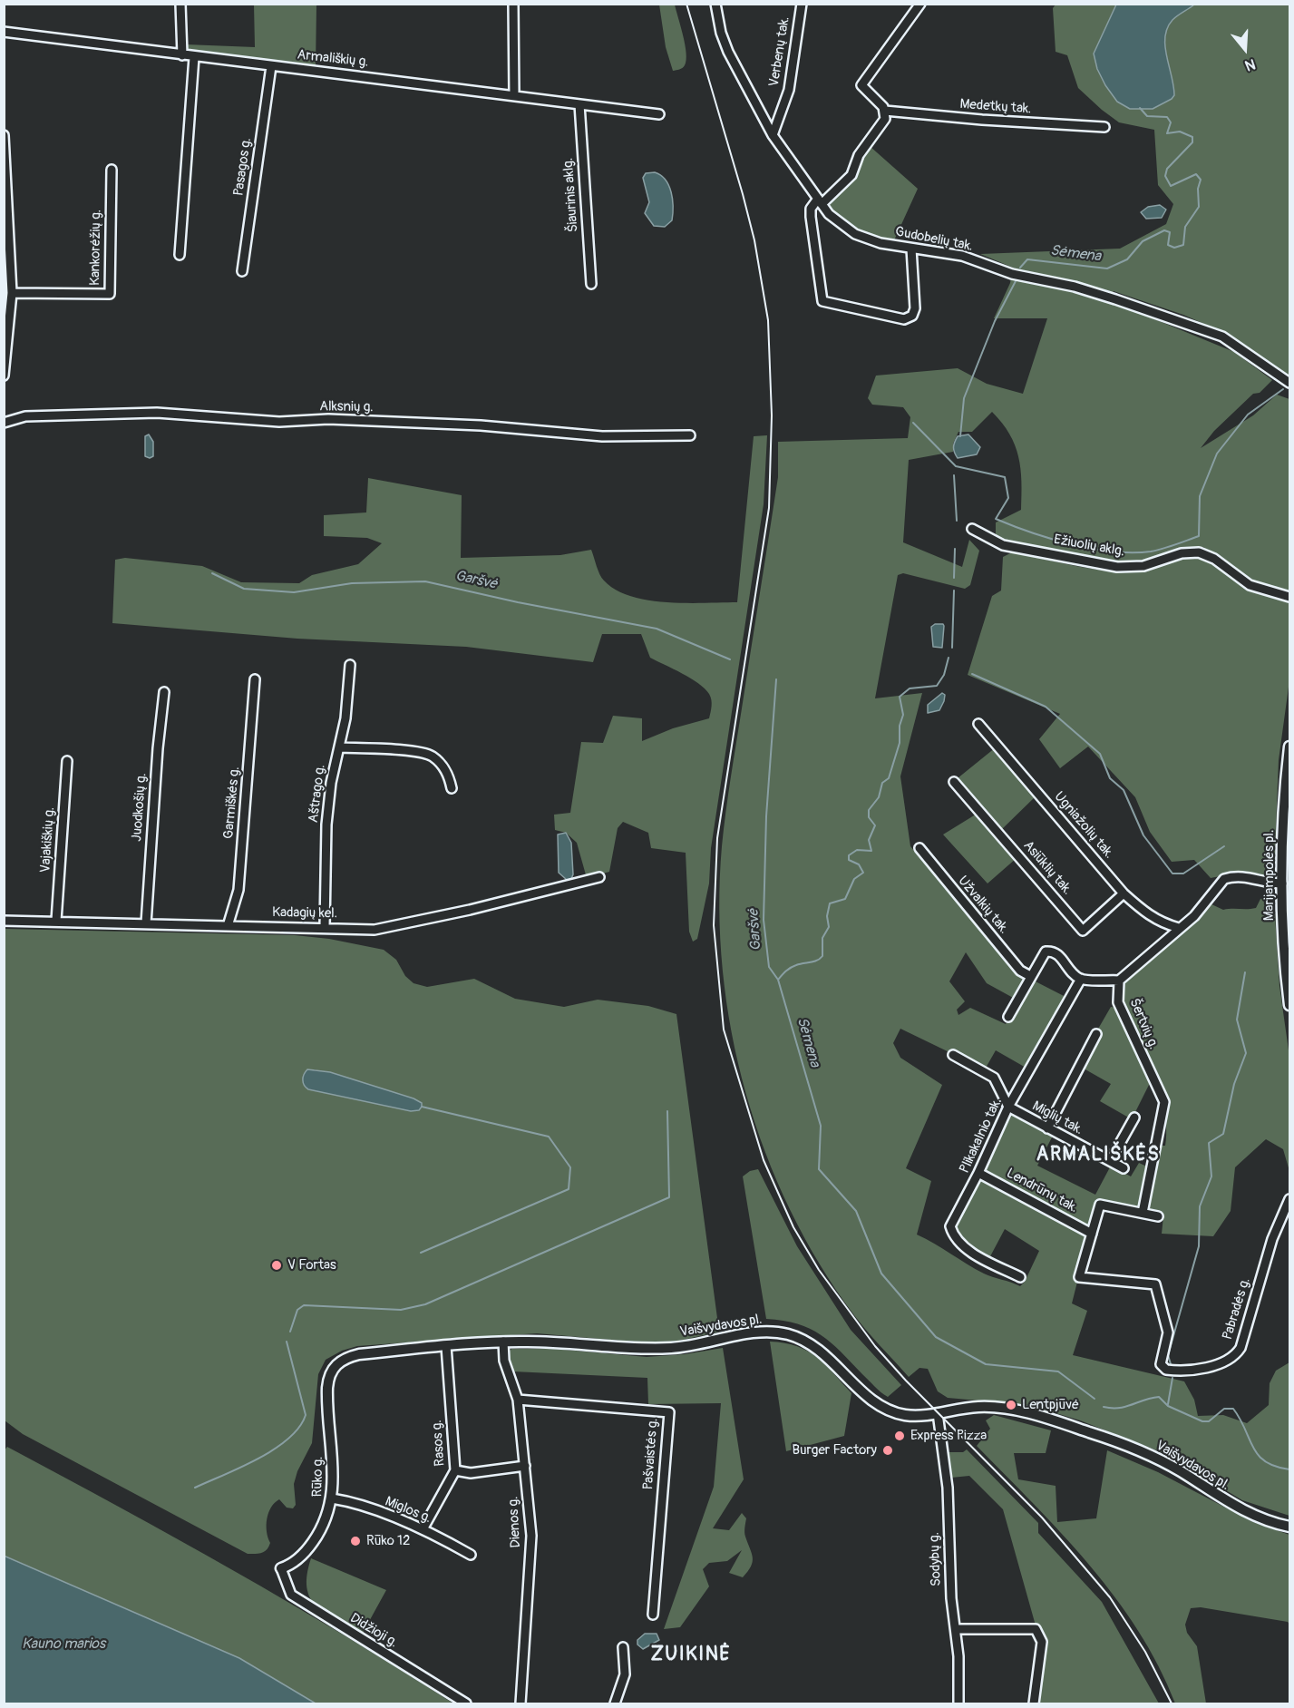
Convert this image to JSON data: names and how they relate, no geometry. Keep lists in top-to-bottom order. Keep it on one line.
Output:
{"streets":{"main road":["Marijampolės pl.","Vaišvydavos pl.","Rūko g."],"street":["Verbenų tak.","Armališkių g.","Medetkų tak.","Pasagos g.","Šiaurinis aklg.","Gudobelių tak.","Kankorėžių g.","Alksnių g.","Ežiuolių aklg.","Aštrago g.","Garmiškės g.","Juodkošių g.","Ugniažolių tak.","Vajakiškių g.","Asiūklių tak.","Užvalkių tak.","Kadagių kel.","Šertvių g.","Miglių tak.","Plikakalnio tak.","Lendrūnų tak.","Pabradės g.","Rasos g.","Pašvaistės g.","Miglos g.","Dienos g.","Sodybų g.","Didžioji g."]},"crossings":[["Verbenų tak.","Gudobelių tak."],["Armališkių g.","Pasagos g."],["Armališkių g.","Šiaurinis aklg."],["Aštrago g.","Kadagių kel."],["Garmiškės g.","Kadagių kel."],["Juodkošių g.","Kadagių kel."],["Ugniažolių tak.","Asiūklių tak."],["Vajakiškių g.","Kadagių kel."],["Miglių tak.","Plikakalnio tak."],["Plikakalnio tak.","Lendrūnų tak."],["Lendrūnų tak.","Pabradės g."],["Vaišvydavos pl.","Rasos g."],["Vaišvydavos pl.","Rūko g."],["Vaišvydavos pl.","Dienos g."],["Vaišvydavos pl.","Sodybų g."],["Rasos g.","Miglos g."],["Pašvaistės g.","Dienos g."],["Rūko g.","Miglos g."],["Rūko g.","Didžioji g."]],"districts":["ARMALIŠKĖS","ZUIKINĖ"],"water":["Sėmena","Garšvė","Kauno marios"],"places":["V Fortas","Lentpjūvė","Express Pizza","Burger Factory","Rūko 12"],"north":"bottom"}
